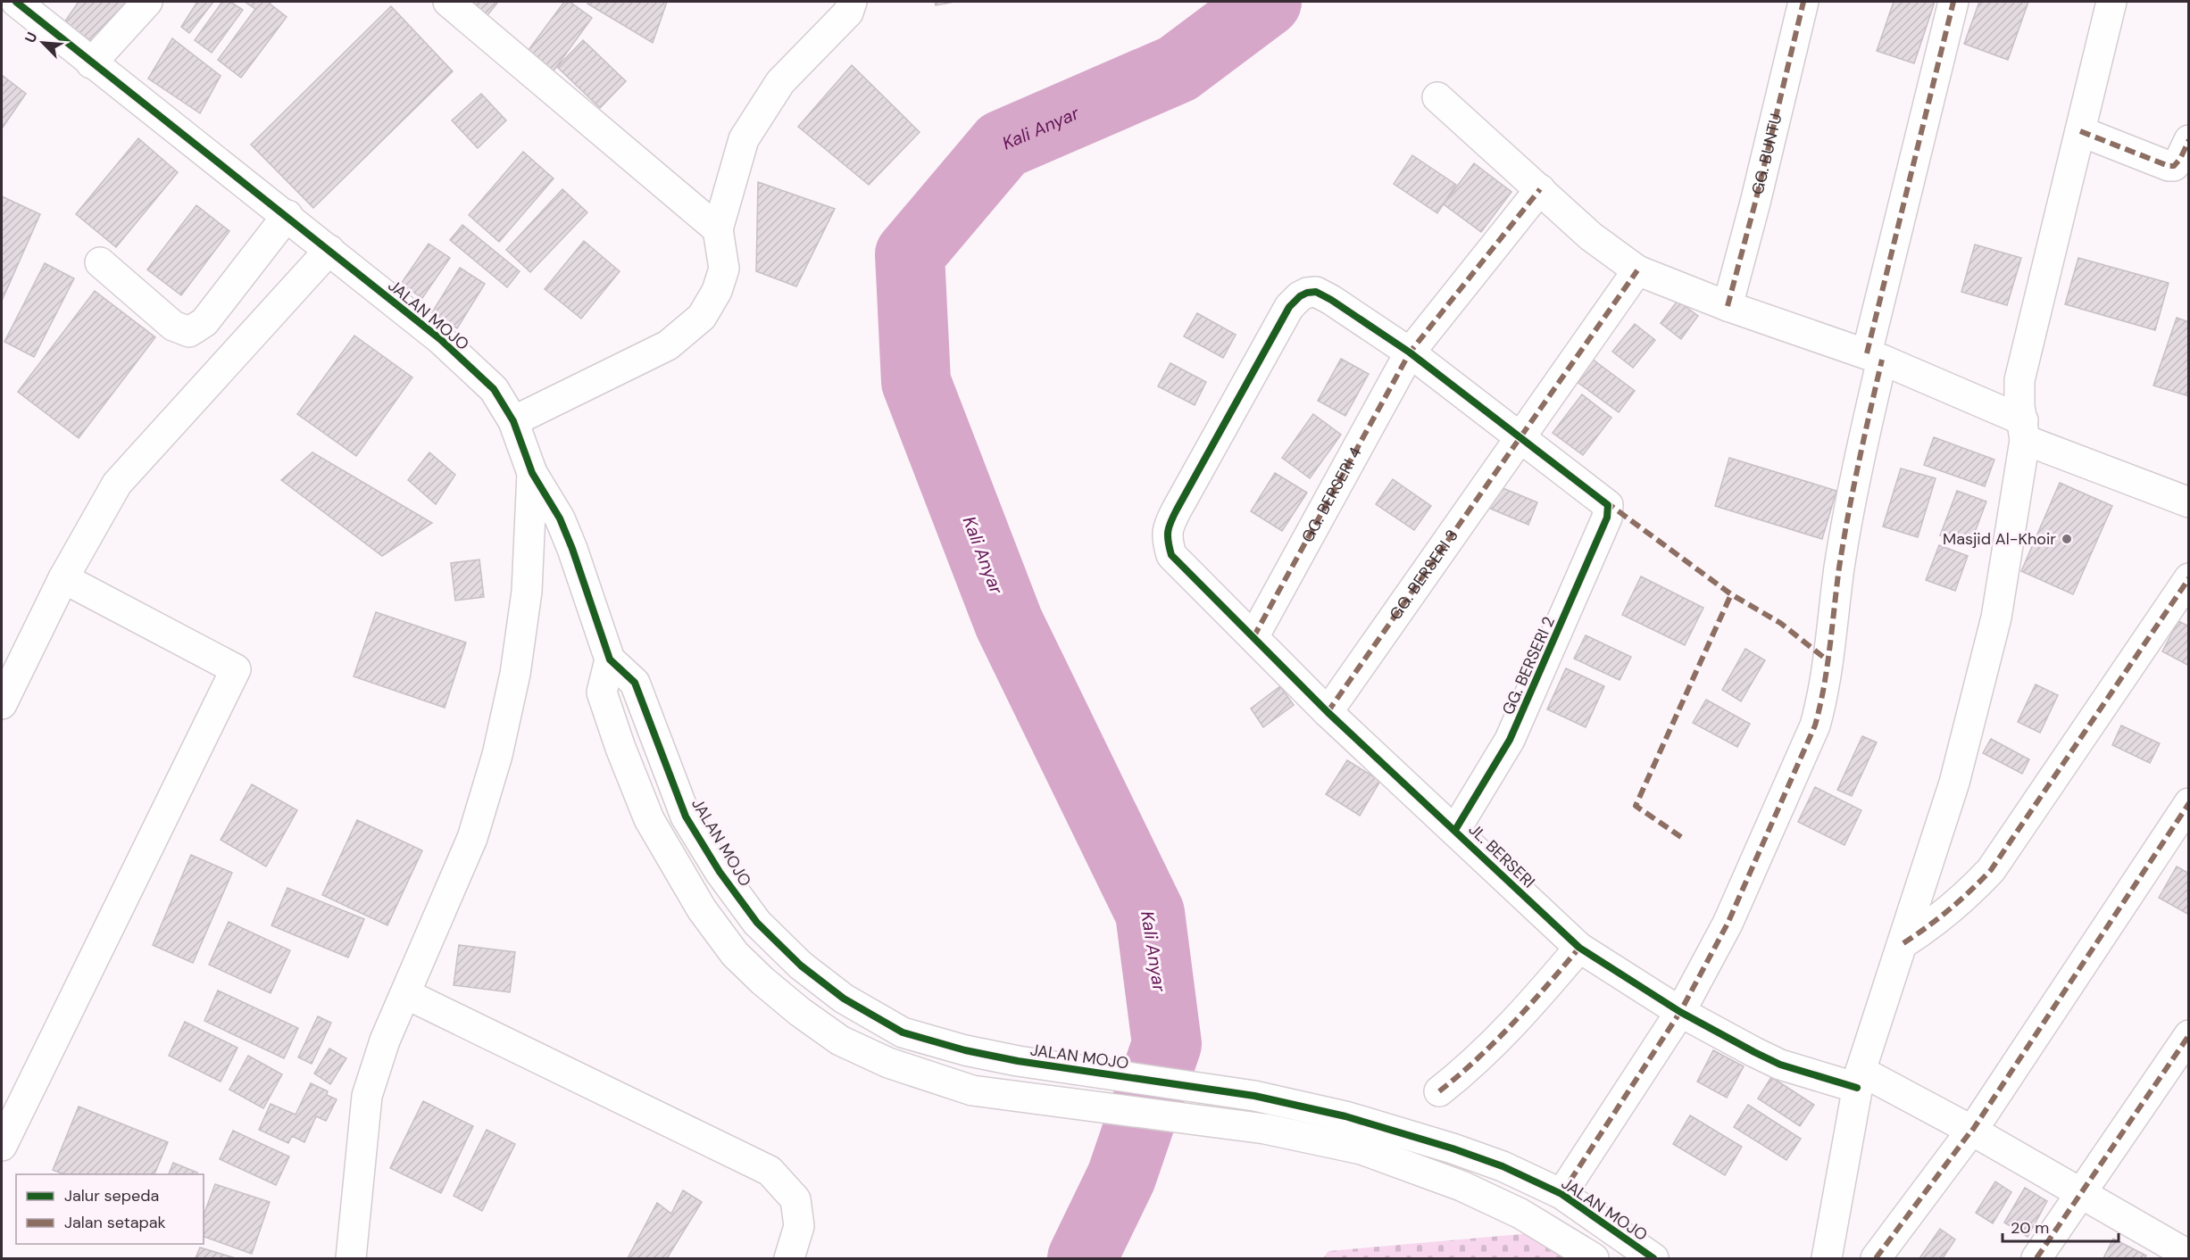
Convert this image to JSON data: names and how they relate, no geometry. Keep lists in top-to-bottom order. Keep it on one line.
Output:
{"streets":{"street":["GG. BUNTU","JALAN MOJO","GG. BERSERI 4","GG. BERSERI 3","GG. BERSERI 2","JL. BERSERI"]},"crossings":[["GG. BERSERI 4","JL. BERSERI"],["GG. BERSERI 3","GG. BERSERI 2"],["GG. BERSERI 3","JL. BERSERI"],["GG. BERSERI 2","JL. BERSERI"]],"water":["Kali Anyar"],"places":["Masjid Al-Khoir"],"legend":["Jalur sepeda","Jalan setapak"],"scale_bar":"20 m","north":"top left"}
